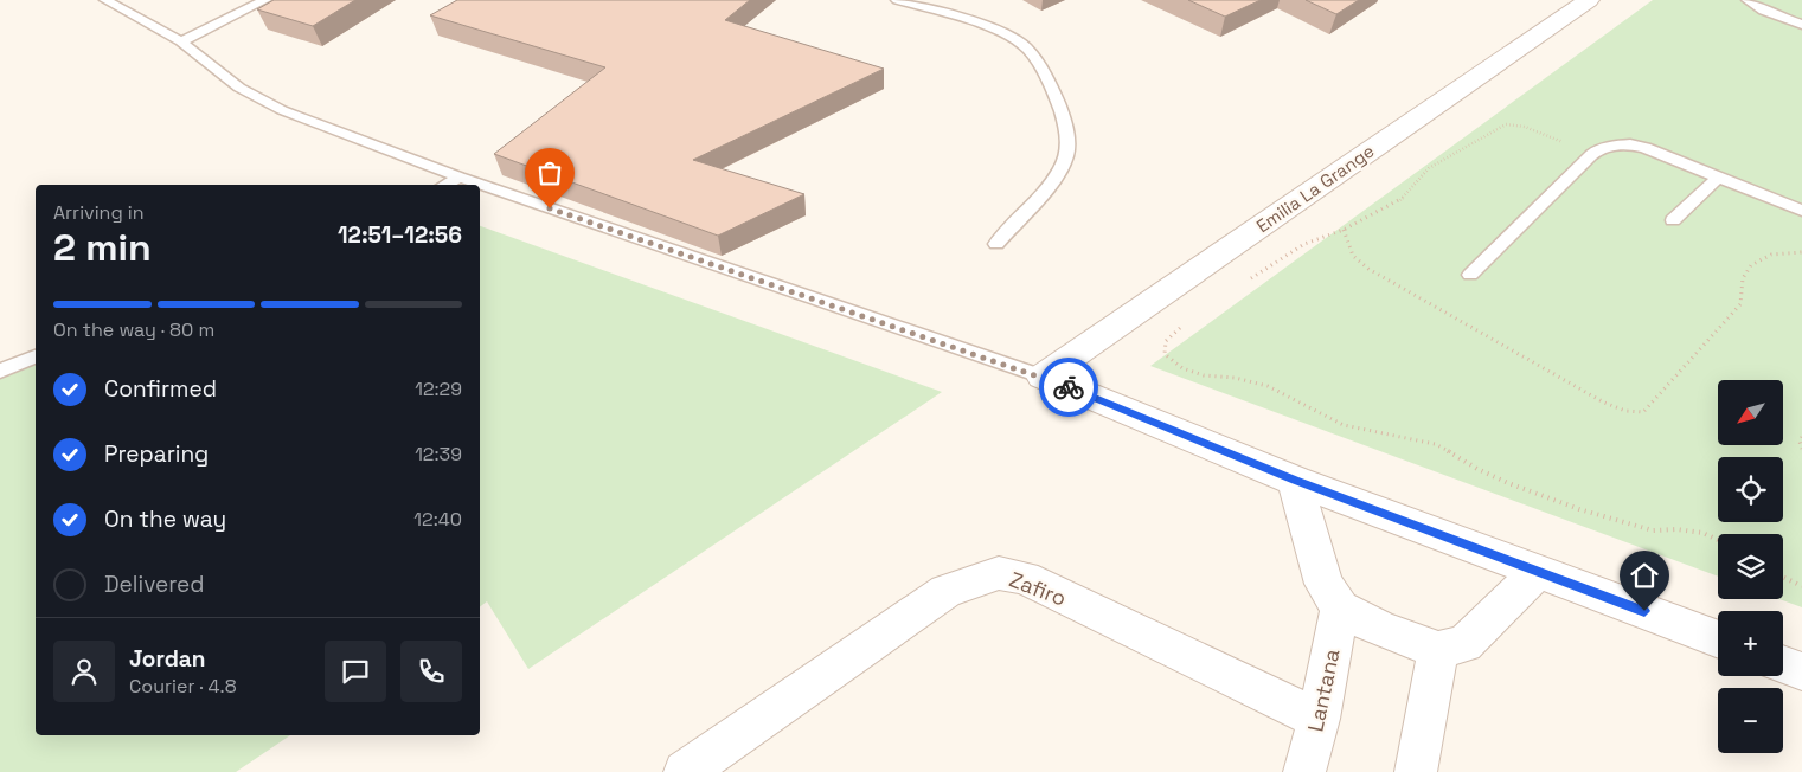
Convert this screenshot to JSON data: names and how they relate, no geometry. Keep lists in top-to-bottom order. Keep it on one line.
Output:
{"streets":{"street":["Emilia La Grange","Zafiro","Lantana"]},"crossings":[["Zafiro","Lantana"]],"north":"bottom left","page":{"heading":["2 min","Arriving in","12:51–12:56"],"panel":["Jordan","Courier · 4.8"],"bar":"On the way · 80 m","list":[["Confirmed","12:29"],["Preparing","12:39"],["On the way","12:40"],"Delivered"],"map_buttons":["+","−"]}}
